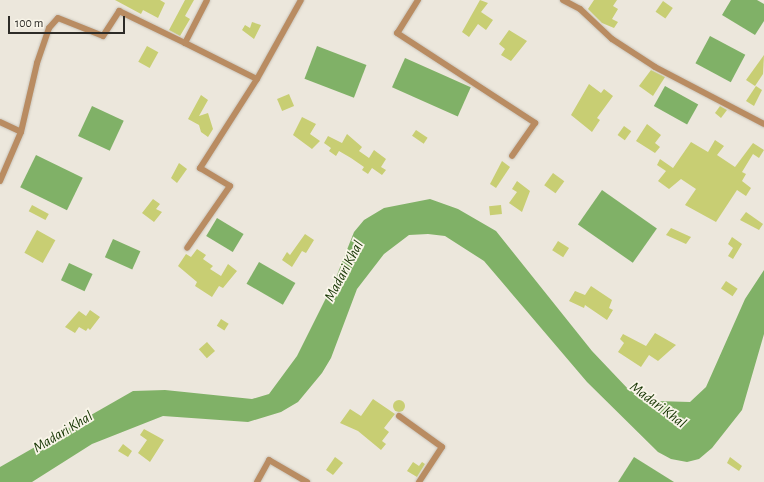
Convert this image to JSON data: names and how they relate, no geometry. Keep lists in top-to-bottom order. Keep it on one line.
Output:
{"water":["Madari Khal"],"scale_bar":"100 m"}
